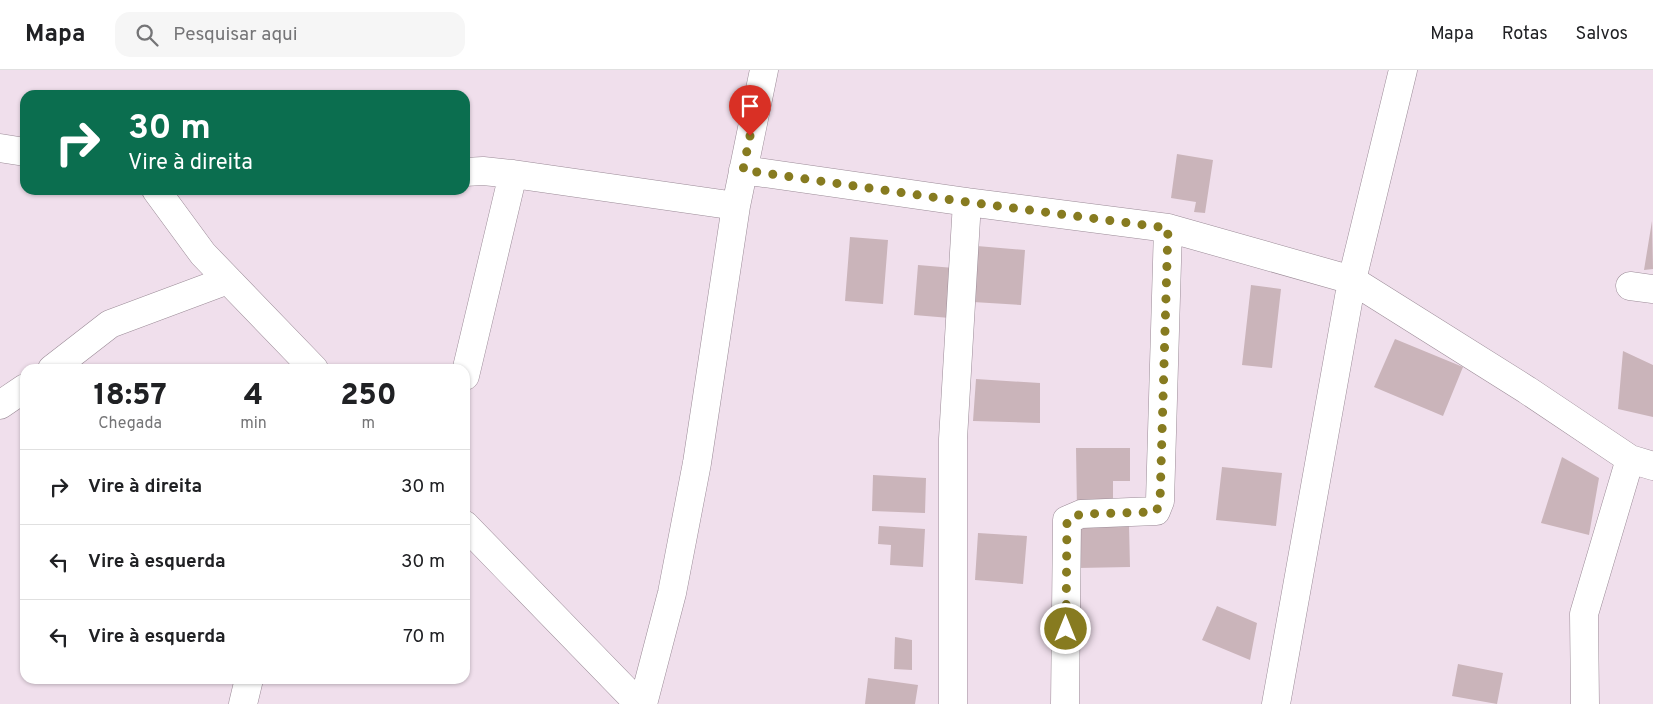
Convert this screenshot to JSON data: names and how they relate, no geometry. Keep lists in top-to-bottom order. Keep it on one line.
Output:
{"page":{"header":"Mapa","search":"Pesquisar aqui","nav":["Mapa","Rotas","Salvos"],"turn":["30 m","Vire à direita"],"eta":["18:57","Chegada","4","min","250","m"],"list":[{"name":"Vire à direita","value":"30 m"},{"name":"Vire à esquerda","value":"30 m"},{"name":"Vire à esquerda","value":"70 m"}]}}
